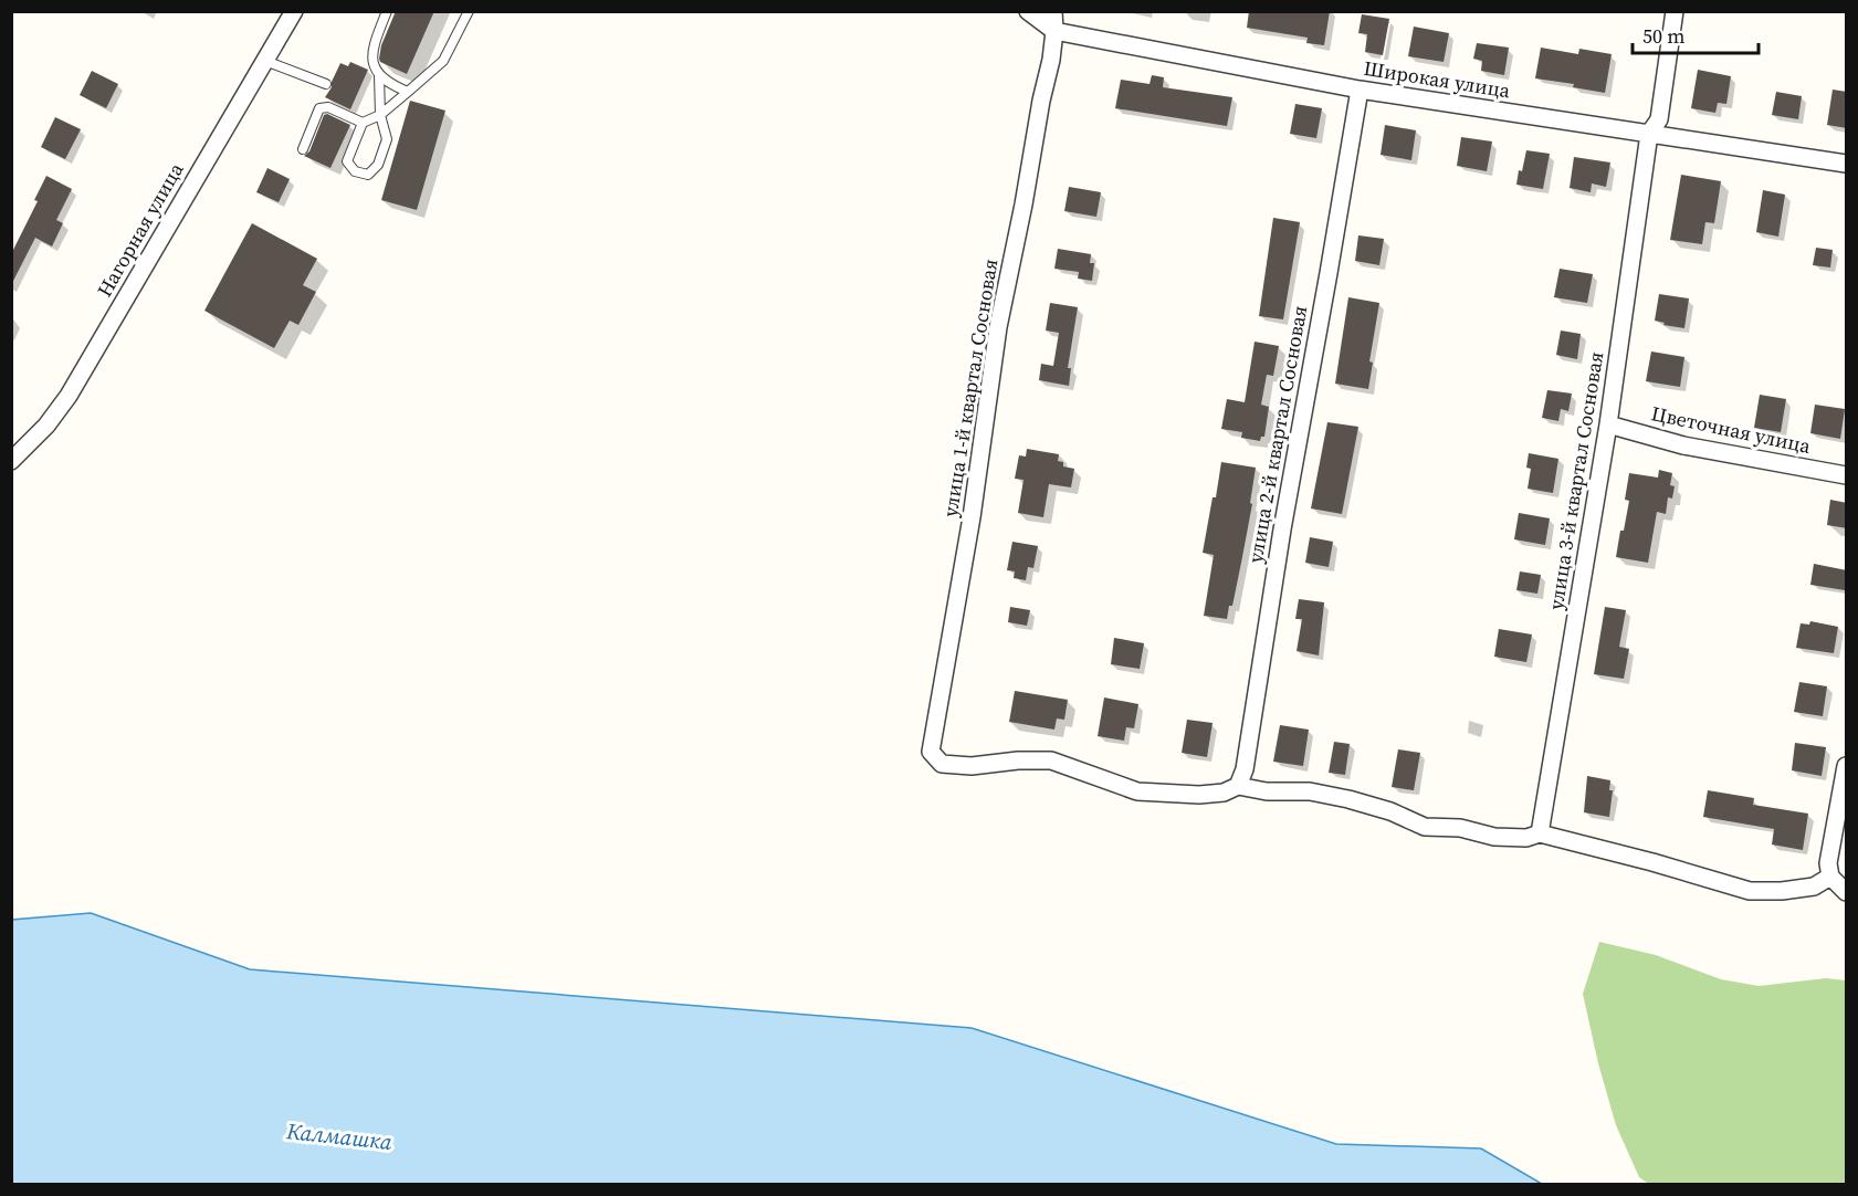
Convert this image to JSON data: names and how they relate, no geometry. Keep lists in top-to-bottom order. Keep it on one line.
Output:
{"streets":{"street":["Широкая улица","Нагорная улица","улица 1-й квартал Сосновая","Цветочная улица","улица 2-й квартал Сосновая","улица 3-й квартал Сосновая"]},"crossings":[["Широкая улица","улица 1-й квартал Сосновая"],["Широкая улица","улица 2-й квартал Сосновая"],["Широкая улица","улица 3-й квартал Сосновая"],["улица 1-й квартал Сосновая","улица 2-й квартал Сосновая"],["Цветочная улица","улица 3-й квартал Сосновая"]],"water":["Калмашка"],"scale_bar":"50 m"}
